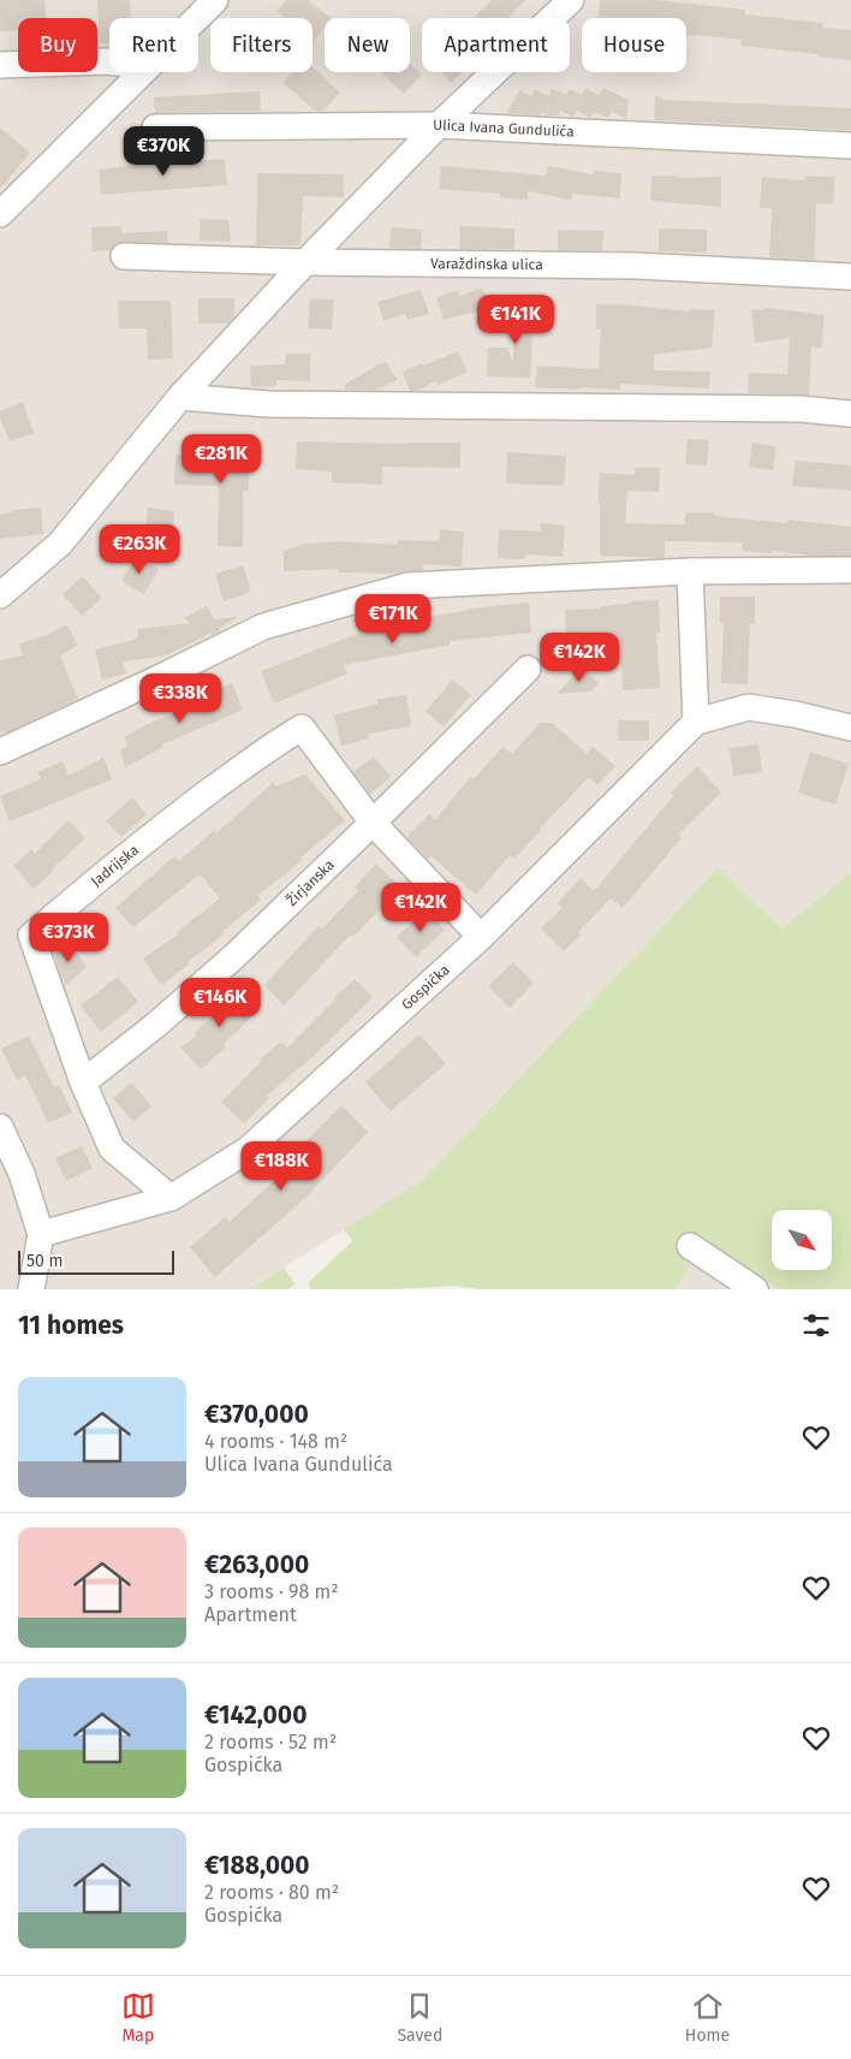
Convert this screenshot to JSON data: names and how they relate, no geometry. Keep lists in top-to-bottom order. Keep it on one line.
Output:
{"streets":{"street":["Ulica Ivana Gundulića","Varaždinska ulica","Jadrijska","Žirjanska","Gospićka"]},"crossings":[["Jadrijska","Žirjanska"],["Jadrijska","Gospićka"]],"scale_bar":"50 m","north":"bottom right","page":{"chip":["Buy","Rent","Filters","New","Apartment","House"],"price":["€370K","€141K","€281K","€263K","€171K","€142K","€338K","€142K","€373K","€146K","€188K"],"scale":"50 m","heading":"11 homes","list":[{"name":"€370,000","note":"4 rooms · 148 m² · Ulica Ivana Gundulića"},{"name":"€263,000","note":"3 rooms · 98 m² · Apartment"},{"name":"€142,000","note":"2 rooms · 52 m² · Gospićka"},{"name":"€188,000","note":"2 rooms · 80 m² · Gospićka"}],"tabs":["Map","Saved","Home"]}}
